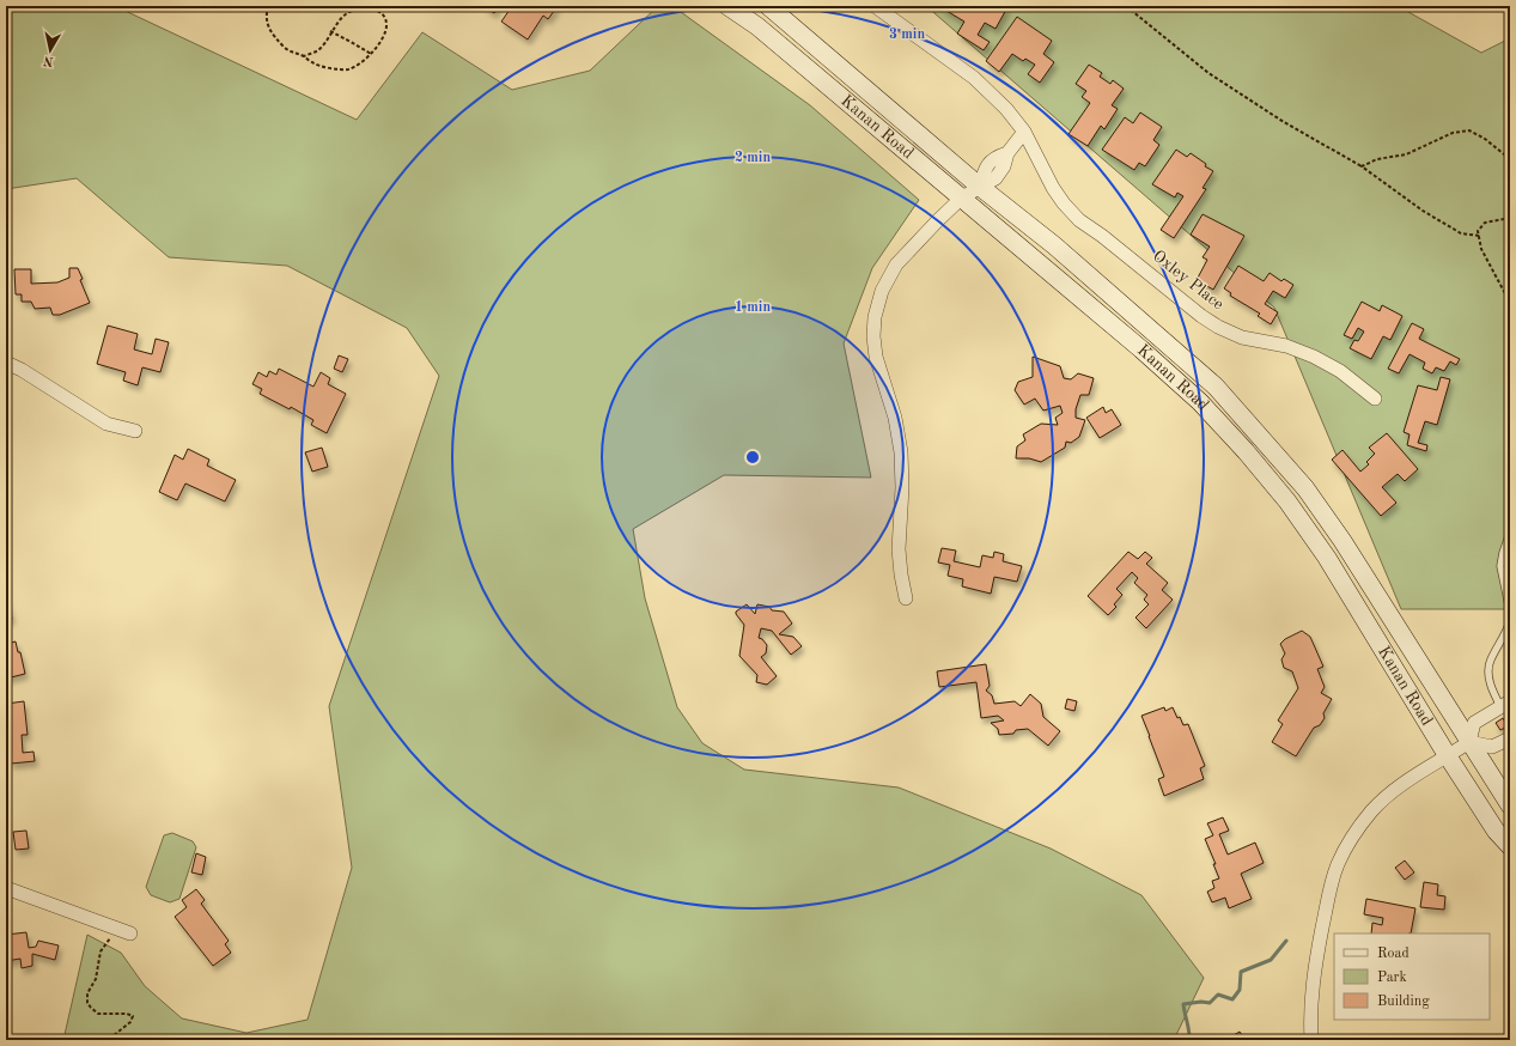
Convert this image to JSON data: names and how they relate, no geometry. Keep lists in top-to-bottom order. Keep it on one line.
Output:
{"streets":{"main road":["Kanan Road"],"street":["Oxley Place"]},"legend":["Road","Park","Building"],"north":"bottom","rings":["3 min","2 min","1 min"]}
